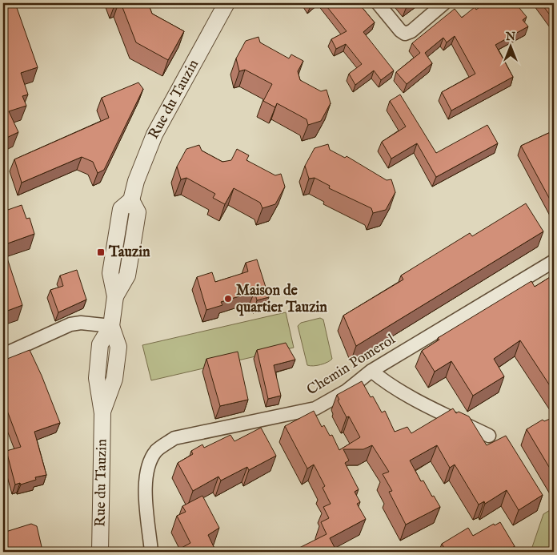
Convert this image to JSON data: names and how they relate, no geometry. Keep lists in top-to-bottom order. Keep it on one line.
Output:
{"streets":{"street":["Rue du Tauzin","Chemin Pomerol"]},"places":{"transit":["Tauzin"],"other":["Maison de quartier Tauzin"]},"north":"top"}
